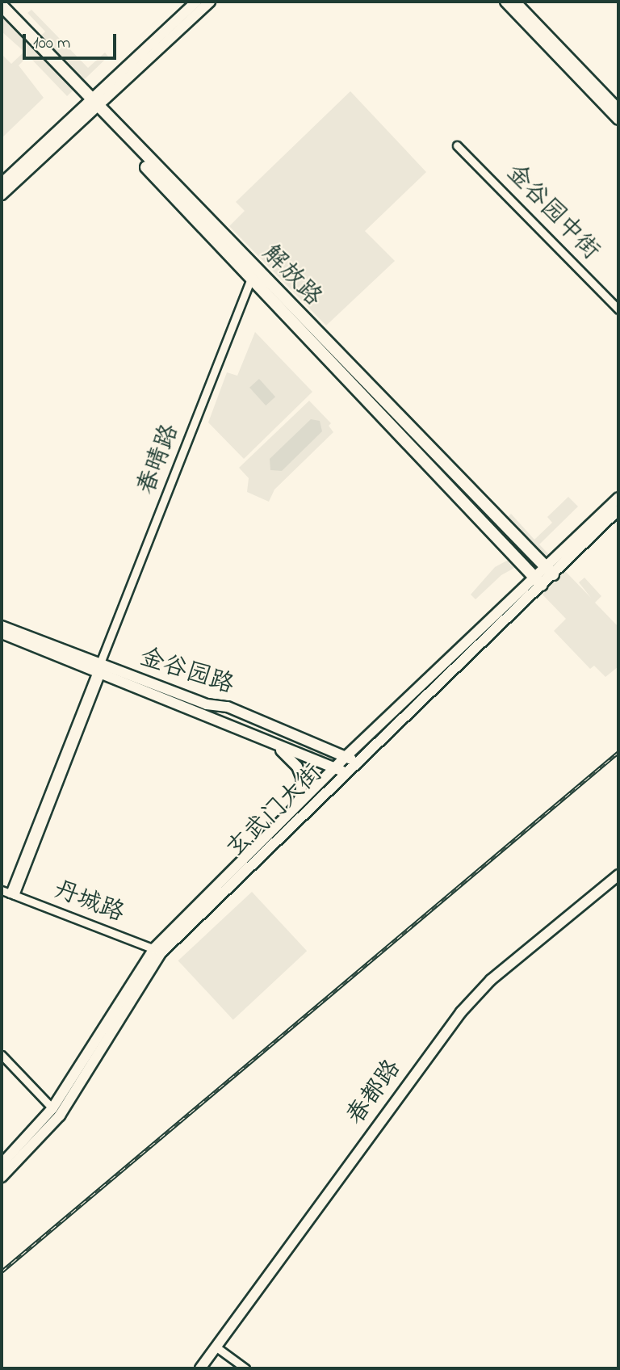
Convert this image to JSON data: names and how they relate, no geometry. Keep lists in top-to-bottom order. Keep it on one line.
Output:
{"streets":{"main road":["解放路","金谷园路","玄武门大街","春都路"],"street":["金谷园中街","春晴路","丹城路"]},"crossings":[["解放路","春晴路"],["解放路","玄武门大街"],["春晴路","金谷园路"],["春晴路","丹城路"],["金谷园路","玄武门大街"],["玄武门大街","丹城路"]],"scale_bar":"100 m"}
